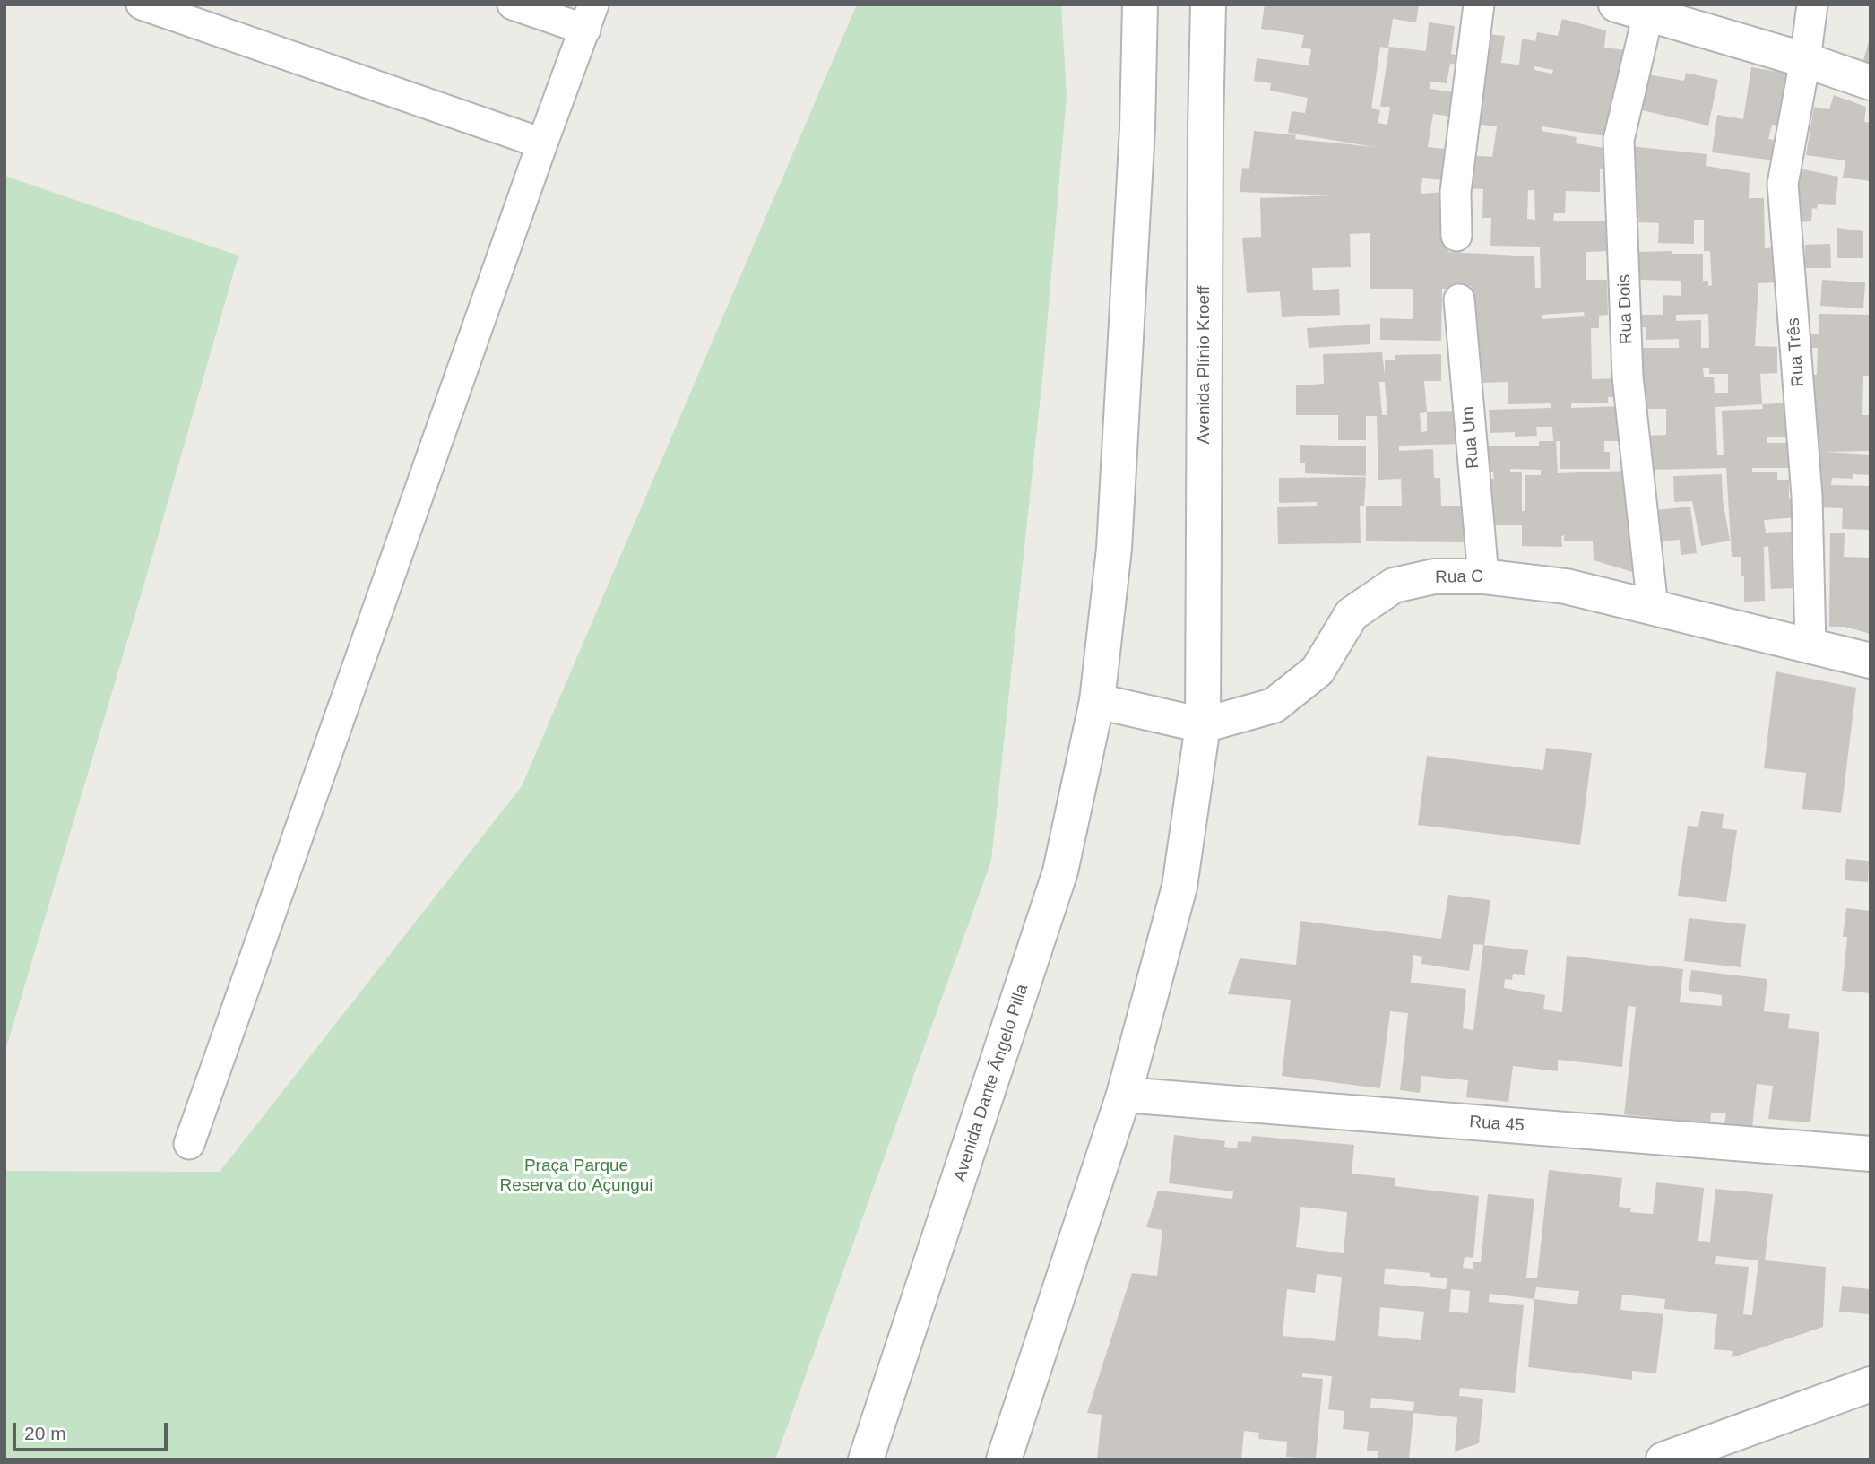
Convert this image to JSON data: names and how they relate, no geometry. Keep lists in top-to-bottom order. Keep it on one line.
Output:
{"streets":{"main road":["Avenida Plínio Kroeff","Rua C","Avenida Dante Ângelo Pilla","Rua 45"],"lane":["Rua Dois","Rua Três","Rua Um"]},"crossings":[["Rua Dois","Rua C"],["Rua Três","Rua C"],["Avenida Plínio Kroeff","Rua C"],["Rua Um","Rua C"],["Rua C","Avenida Dante Ângelo Pilla"]],"parks":["Praça Parque Reserva do Açungui"],"scale_bar":"20 m"}
